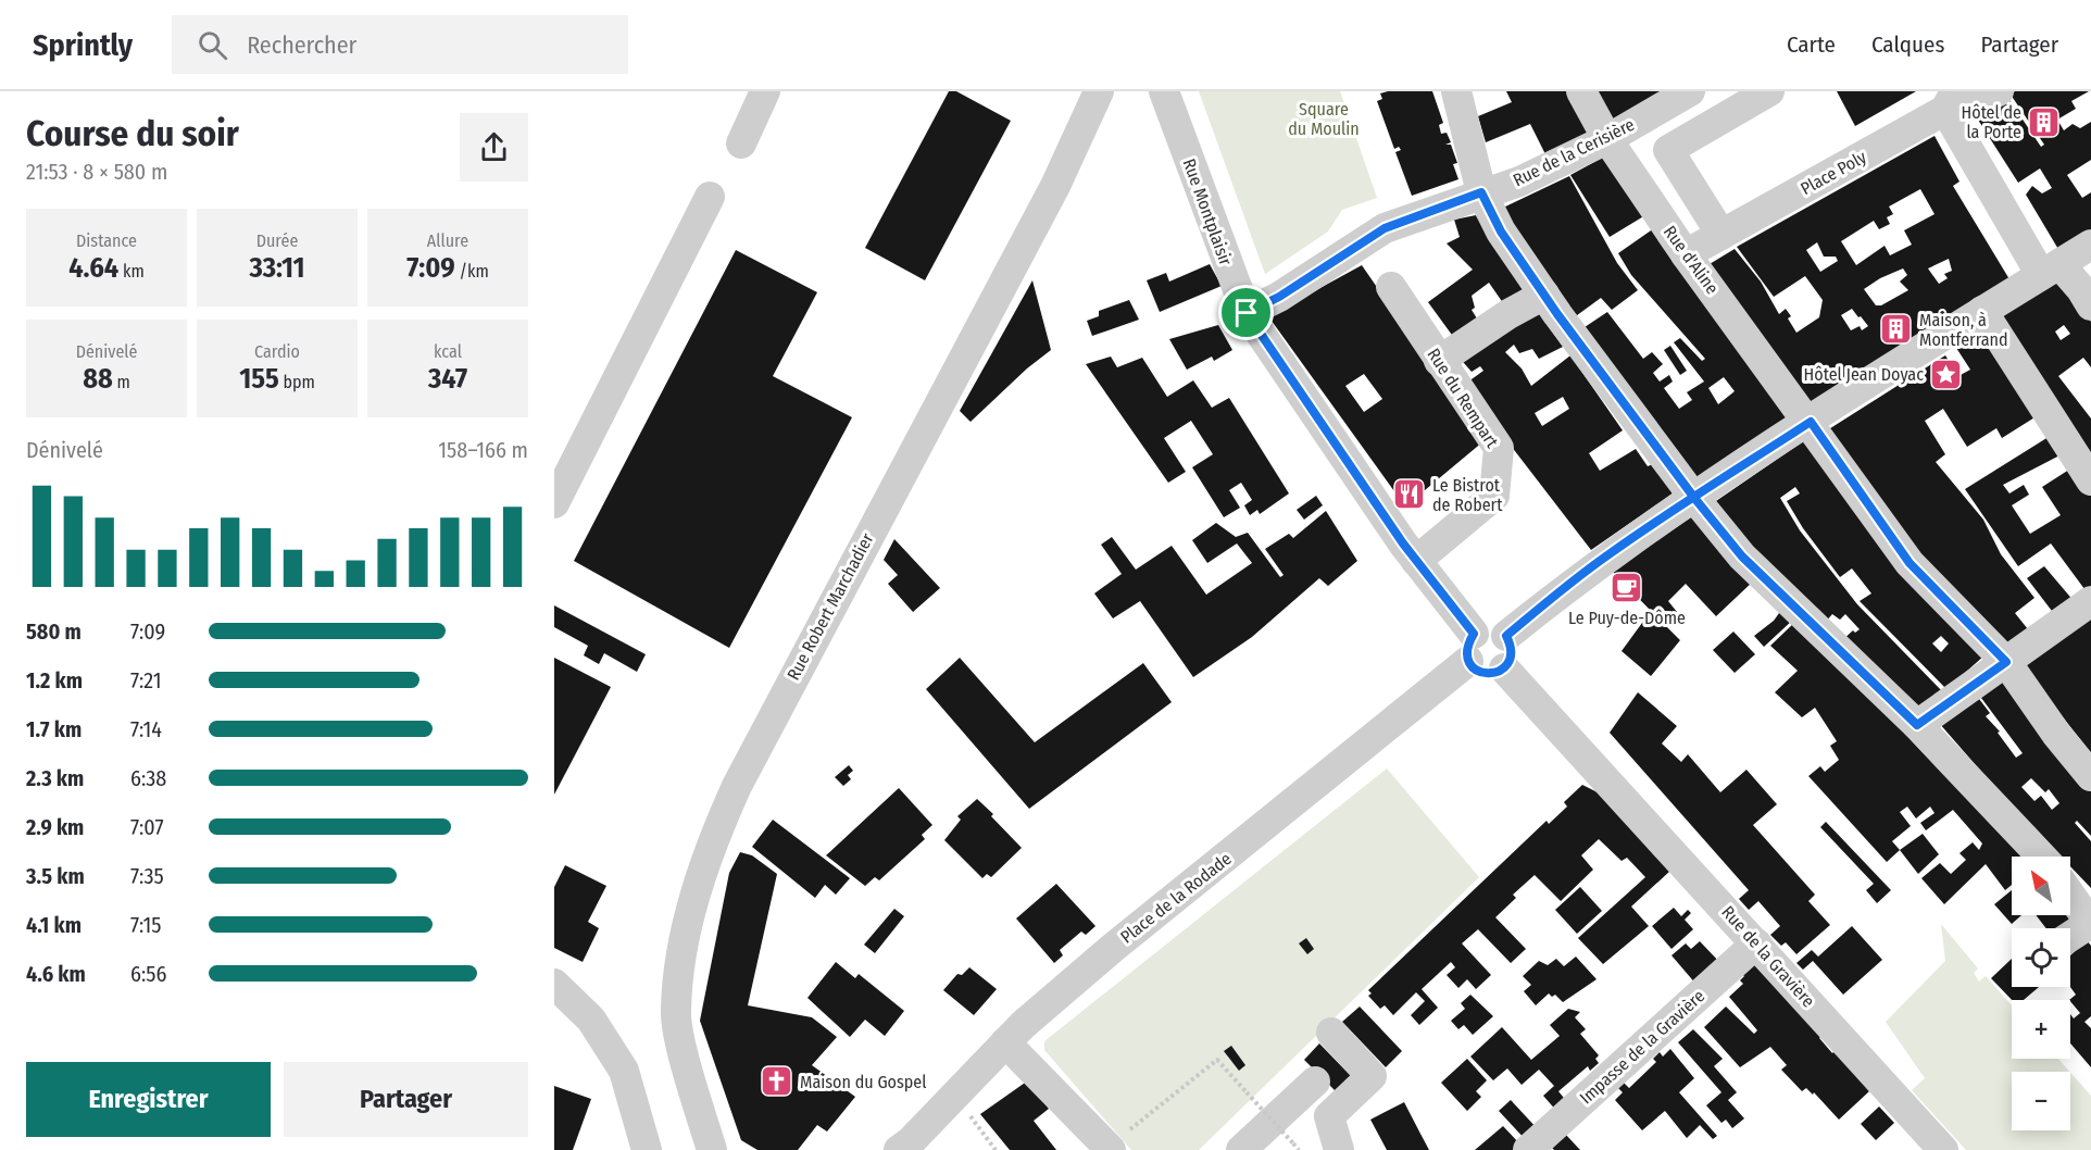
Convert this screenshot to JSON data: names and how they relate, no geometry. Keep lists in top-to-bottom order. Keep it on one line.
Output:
{"streets":{"street":["Rue de la Cerisière","Place Poly","Rue Montplaisir","Rue d'Aline","Rue du Rempart","Rue Robert Marchadier","Place de la Rodade","Rue de la Gravière","Impasse de la Gravière"]},"crossings":[["Rue de la Cerisière","Rue Montplaisir"],["Rue de la Cerisière","Rue d'Aline"],["Place Poly","Rue d'Aline"],["Rue Montplaisir","Rue du Rempart"],["Place de la Rodade","Rue de la Gravière"],["Rue de la Gravière","Impasse de la Gravière"]],"parks":["Square du Moulin"],"places":{"building":["Hôtel de la Porte","Maison, à Montferrand"],"place":["Hôtel Jean Doyac"],"restaurant":["Le Bistrot de Robert"],"cafe":["Le Puy-de-Dôme"],"church":["Maison du Gospel"]},"north":"top left","page":{"header":"Sprintly","search":"Rechercher","nav":["Carte","Calques","Partager"],"heading":["Course du soir","21:53 · 8 × 580 m"],"stats":[["Distance","4.64 km"],["Durée","33:11"],["Allure","7:09 /km"],["Dénivelé","88 m"],["Cardio","155 bpm"],["kcal","347"]],"chart":["Dénivelé","158–166 m"],"list":[{"name":"580 m","note":"7:09"},{"name":"1.2 km","note":"7:21"},{"name":"1.7 km","note":"7:14"},{"name":"2.3 km","note":"6:38"},{"name":"2.9 km","note":"7:07"},{"name":"3.5 km","note":"7:35"},{"name":"4.1 km","note":"7:15"},{"name":"4.6 km","note":"6:56"}],"map_buttons":["+","−"],"buttons":["Enregistrer","Partager"]}}
